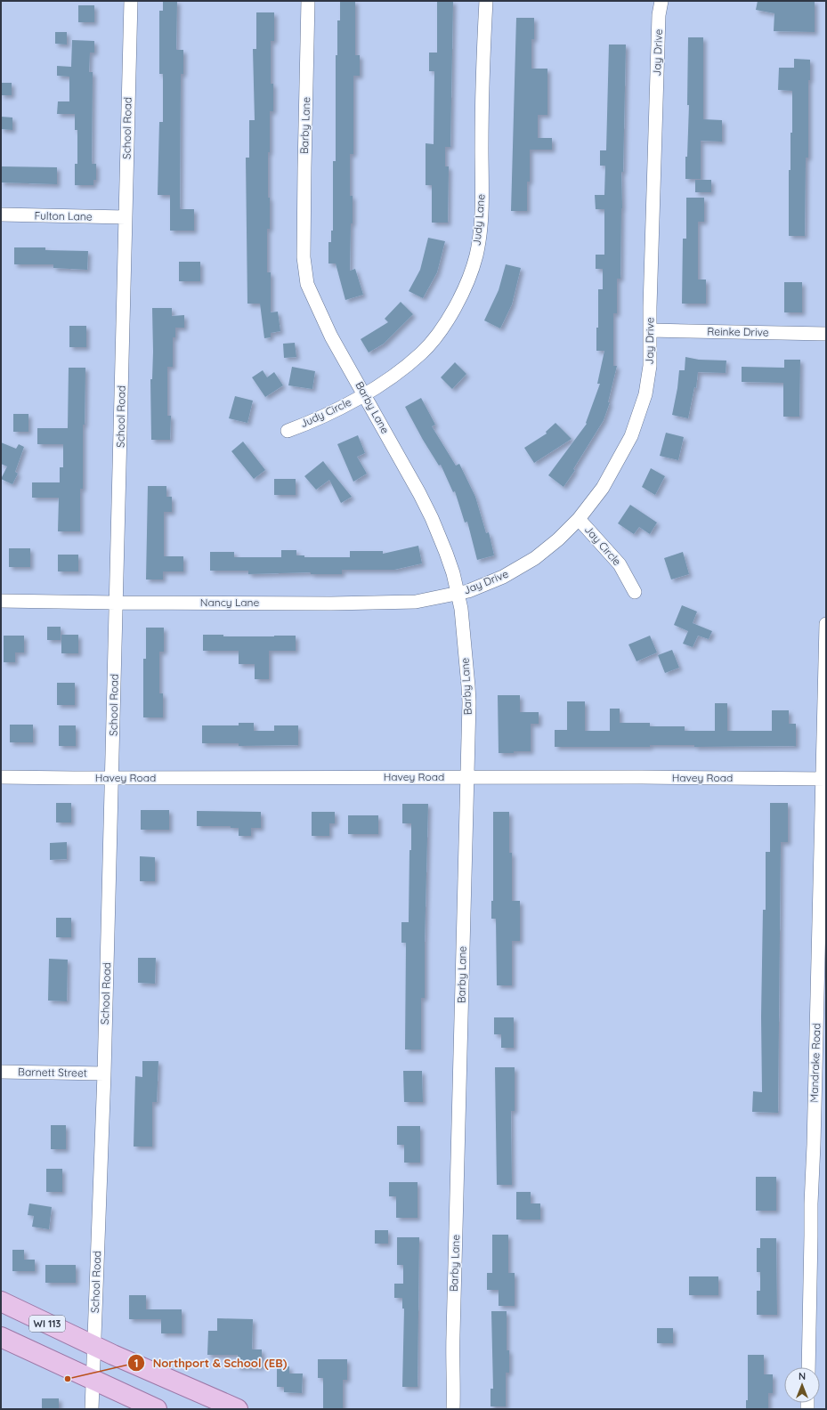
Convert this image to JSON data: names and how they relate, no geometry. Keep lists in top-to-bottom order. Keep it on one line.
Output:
{"streets":{"main road":["WI 113"],"street":["Jay Drive","Barby Lane","School Road","Fulton Lane","Judy Lane","Reinke Drive","Judy Circle","Jay Circle","Nancy Lane","Havey Road","Mandrake Road","Barnett Street"]},"crossings":[["Jay Drive","Barby Lane"],["Jay Drive","Reinke Drive"],["Jay Drive","Jay Circle"],["Jay Drive","Nancy Lane"],["Barby Lane","Judy Lane"],["Barby Lane","Judy Circle"],["Barby Lane","Nancy Lane"],["Barby Lane","Havey Road"],["School Road","Fulton Lane"],["School Road","Nancy Lane"],["School Road","Havey Road"],["School Road","Barnett Street"],["School Road","WI 113"],["Judy Lane","Judy Circle"],["Havey Road","Mandrake Road"]],"places":["Northport & School (EB)"],"north":"top"}
